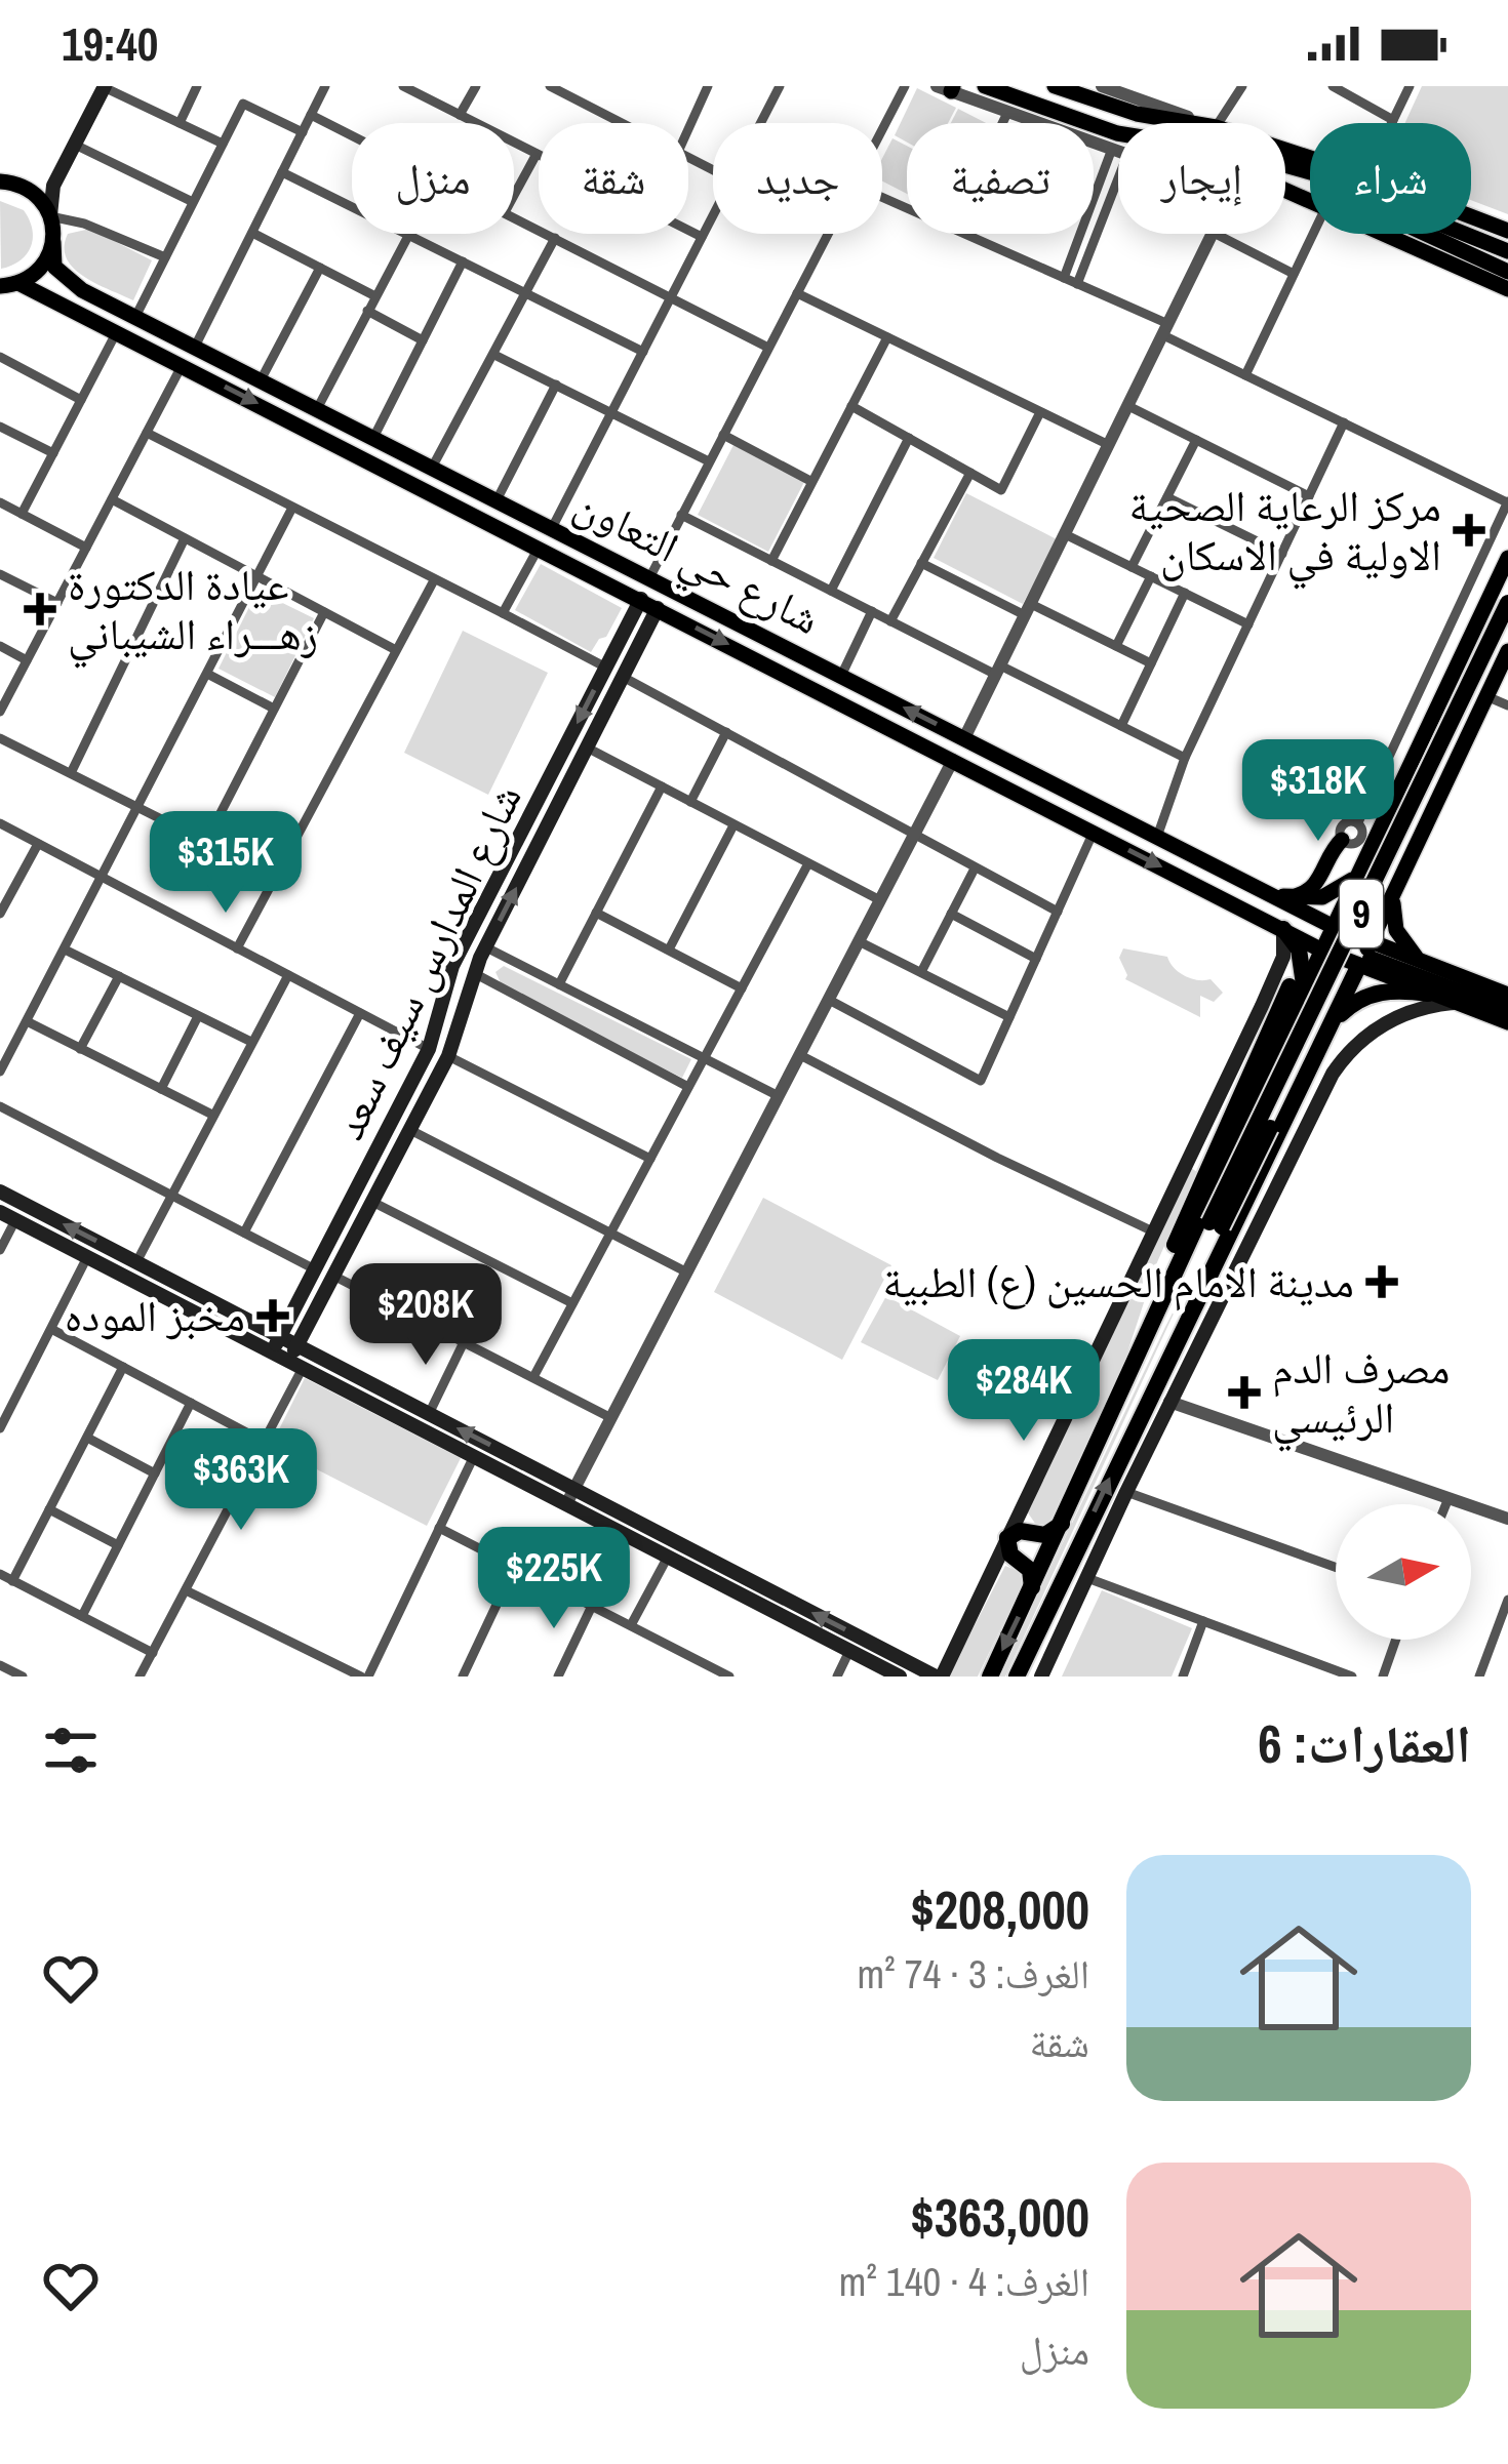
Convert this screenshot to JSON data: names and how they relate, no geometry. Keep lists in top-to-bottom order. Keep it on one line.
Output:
{"streets":{"highway":["9"],"main road":["شارع حي التعاون","شارع المدارس سيف سعد"]},"crossings":[["شارع حي التعاون","شارع المدارس سيف سعد"]],"places":{"health":["مركز الرعاية الصحية الاولية في الاسكان","عيادة الدكتورة زهـــراء الشيباني","مدينة الامام الحسين (ع) الطبية","مخبز الموده","مصرف الدم الرئيسي"]},"north":"right","page":{"status":"19:40","chip":["شراء","إيجار","تصفية","جديد","شقة","منزل"],"price":["$318K","$315K","$208K","$284K","$363K","$225K"],"heading":"العقارات: 6","list":[{"name":"$208,000","note":"الغرف: 3 · 74 m² · شقة"},{"name":"$363,000","note":"الغرف: 4 · 140 m² · منزل"}]}}
